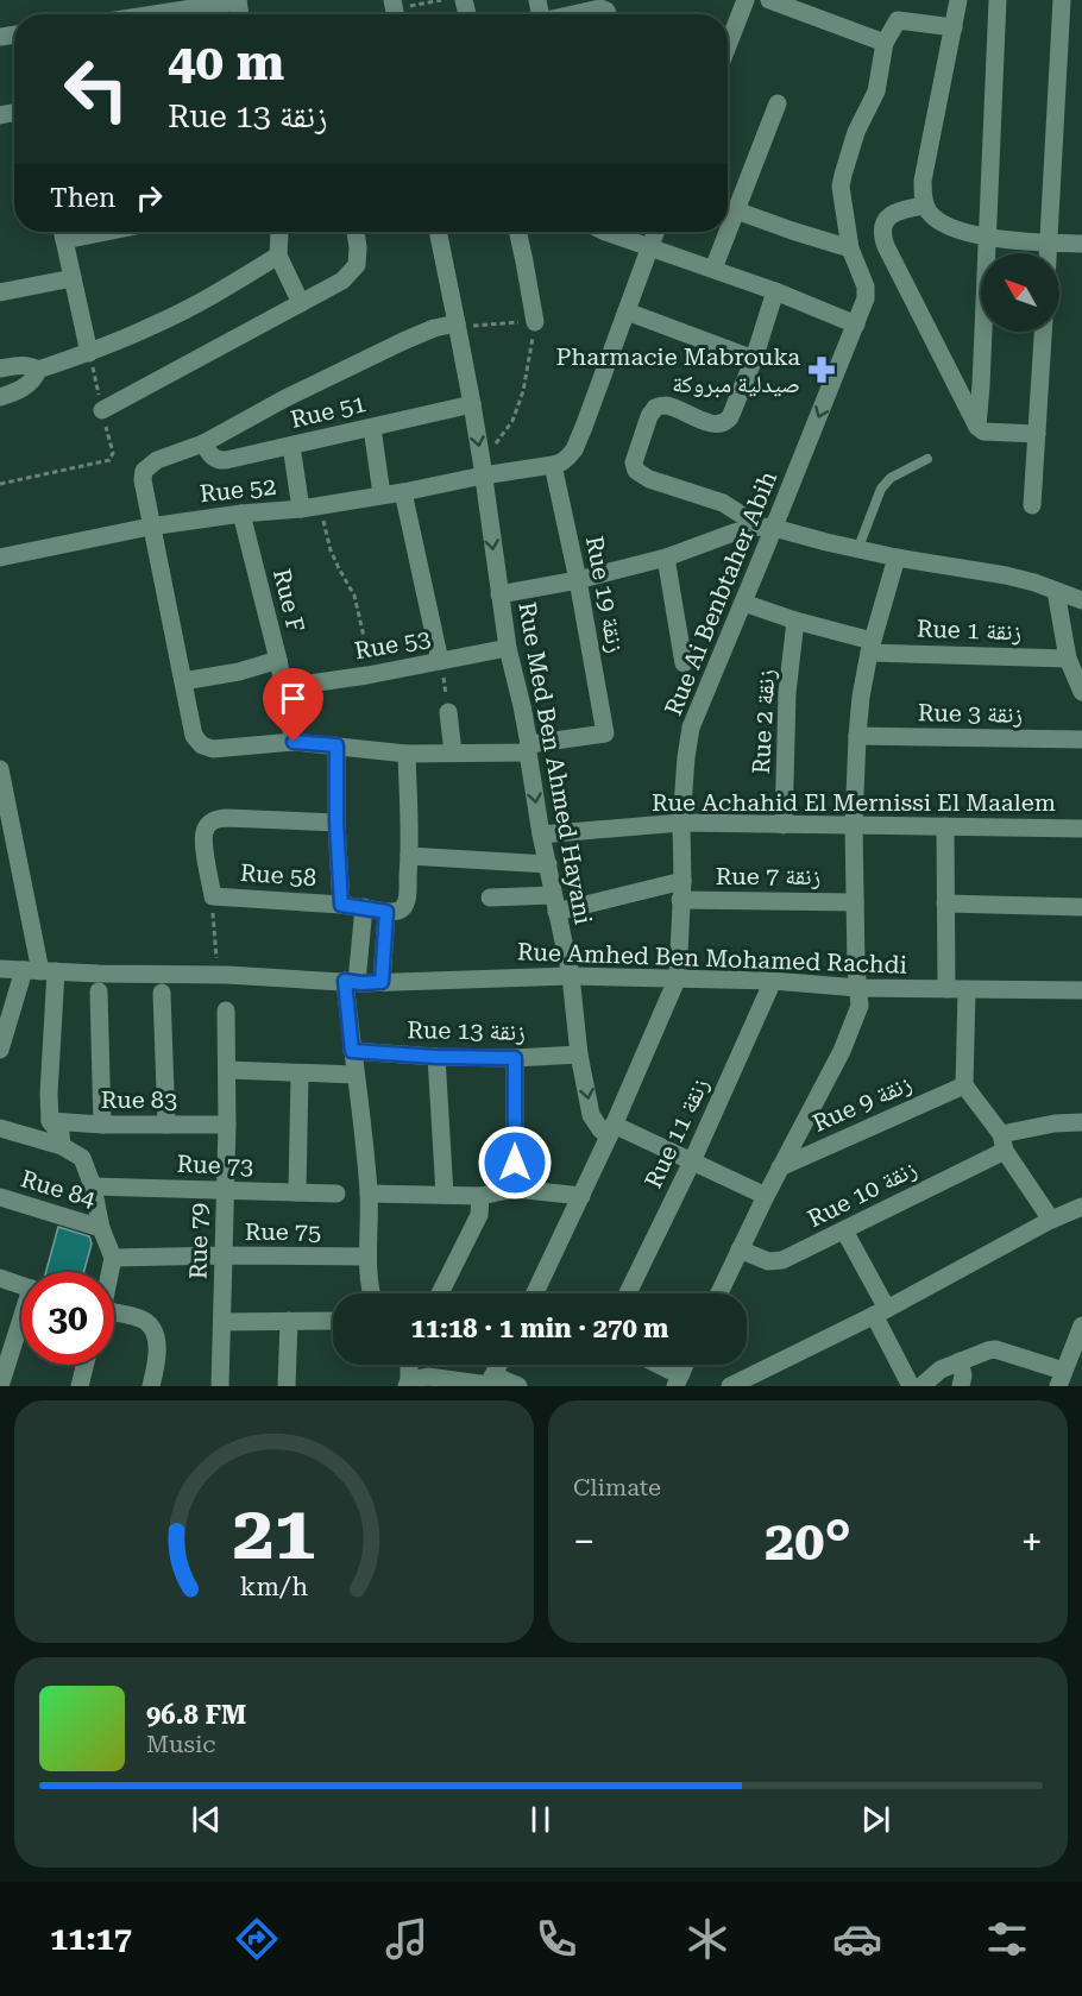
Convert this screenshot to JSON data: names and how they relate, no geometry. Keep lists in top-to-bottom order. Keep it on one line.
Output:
{"streets":{"street":["Rue 51","Rue 52","Rue Ai Benbtaher Abih","Rue 19 زنقة","Rue F","Rue 1 زنقة","Rue 53","Rue 3 زنقة","Rue 2 زنقة","Rue Med Ben Ahmed Hayani","Rue Achahid El Mernissi El Maalem","Rue 58","Rue 7 زنقة","Rue Amhed Ben Mohamed Rachdi","Rue 13 زنقة","Rue 83","Rue 9 زنقة","Rue 11 زنقة","Rue 73","Rue 84","Rue 10 زنقة","Rue 75","Rue 79"]},"crossings":[["Rue 51","Rue Med Ben Ahmed Hayani"],["Rue 52","Rue 19 زنقة"],["Rue 52","Rue F"],["Rue 52","Rue Med Ben Ahmed Hayani"],["Rue Ai Benbtaher Abih","Rue 1 زنقة"],["Rue Ai Benbtaher Abih","Rue Achahid El Mernissi El Maalem"],["Rue Ai Benbtaher Abih","Rue 7 زنقة"],["Rue Ai Benbtaher Abih","Rue Amhed Ben Mohamed Rachdi"],["Rue 19 زنقة","Rue Med Ben Ahmed Hayani"],["Rue F","Rue 53"],["Rue 1 زنقة","Rue 2 زنقة"],["Rue 53","Rue Med Ben Ahmed Hayani"],["Rue 2 زنقة","Rue Achahid El Mernissi El Maalem"],["Rue Med Ben Ahmed Hayani","Rue Achahid El Mernissi El Maalem"],["Rue Med Ben Ahmed Hayani","Rue Amhed Ben Mohamed Rachdi"],["Rue Med Ben Ahmed Hayani","Rue 13 زنقة"],["Rue Amhed Ben Mohamed Rachdi","Rue 11 زنقة"],["Rue 83","Rue 79"],["Rue 73","Rue 79"],["Rue 75","Rue 79"]],"places":{"pharmacy":["Pharmacie Mabrouka صيدلية مبروكة"]},"north":"top left","page":{"turn":["40 m","Rue 13 زنقة"],"then":"Then","limit":"30","trip":"11:18 · 1 min · 270 m","tile":"Climate","heat":["−","20°","+"],"song":["96.8 FM","Music"],"tabs":"11:17","gauge":["21","km/h"]}}
